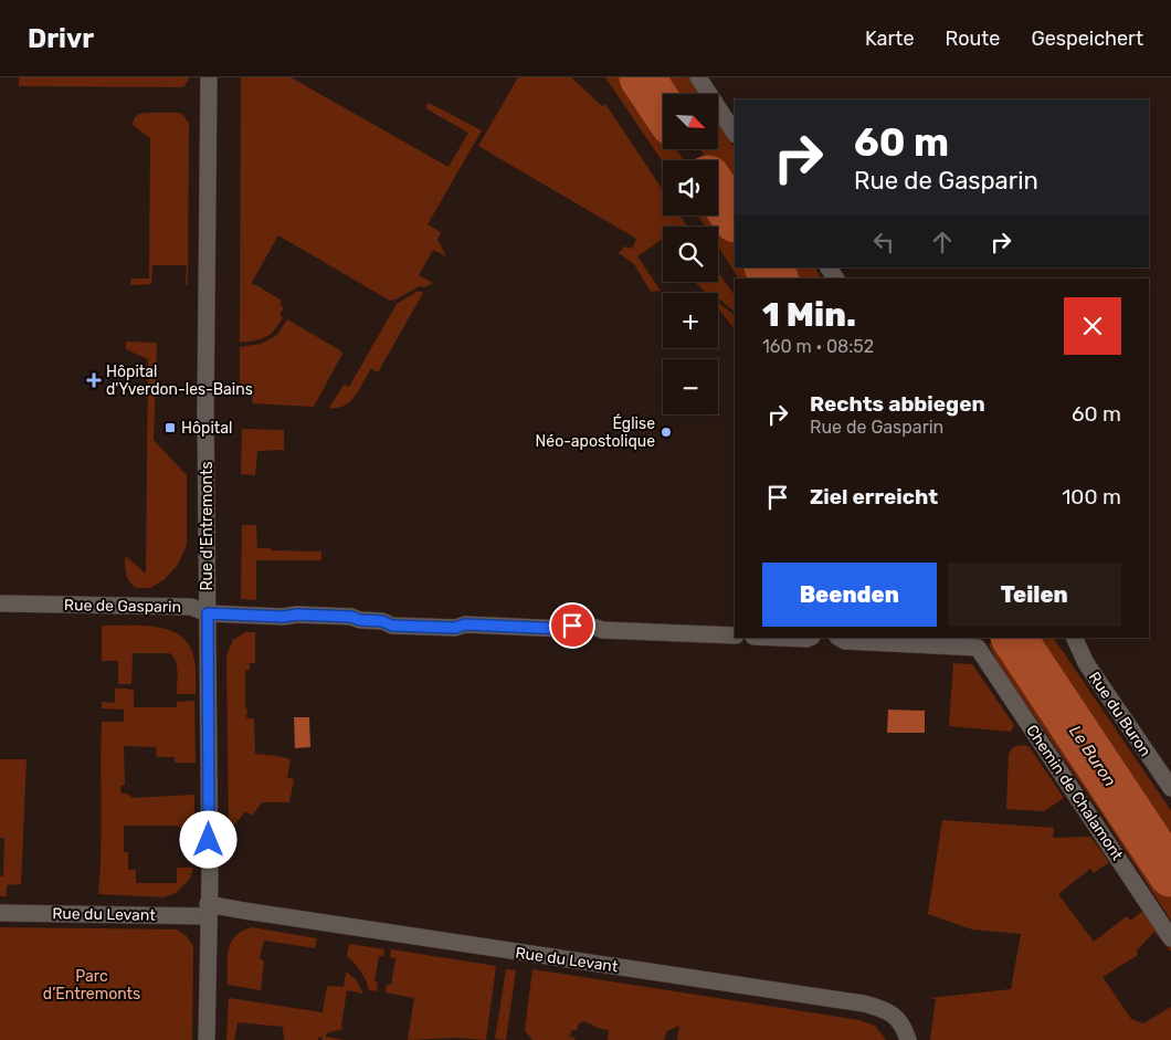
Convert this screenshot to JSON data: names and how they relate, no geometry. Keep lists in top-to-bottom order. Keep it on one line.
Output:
{"streets":{"street":["Rue d'Entremonts","Rue de Gasparin","Rue du Buron","Chemin de Chalamont","Rue du Levant"]},"crossings":[["Rue d'Entremonts","Rue de Gasparin"],["Rue d'Entremonts","Rue du Levant"]],"water":["Le Buron"],"parks":["Parc d’Entremonts"],"places":{"health":["Hôpital d'Yverdon-les-Bains"],"transit":["Hôpital"],"other":["Église Néo-apostolique"]},"north":"bottom right","page":{"header":"Drivr","nav":["Karte","Route","Gespeichert"],"map_buttons":["+","−"],"turn":["60 m","Rue de Gasparin"],"heading":["1 Min.","160 m · 08:52"],"list":[{"name":"Rechts abbiegen","note":"Rue de Gasparin","value":"60 m"},{"name":"Ziel erreicht","value":"100 m"}],"buttons":["Beenden","Teilen"]}}
